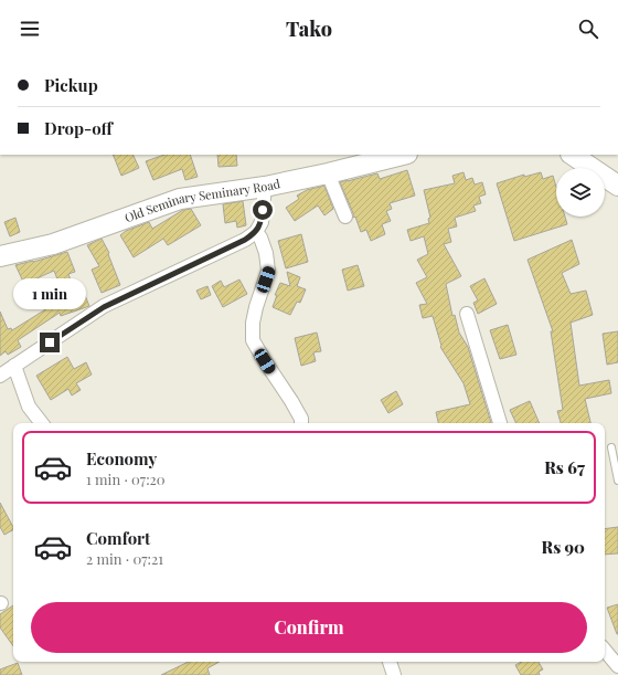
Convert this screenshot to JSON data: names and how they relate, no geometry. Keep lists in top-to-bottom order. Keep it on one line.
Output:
{"streets":{"main road":["Old Seminary Seminary Road"]},"page":{"header":"Tako","banner":["Pickup","Drop-off"],"bubble":"1 min","list":[{"name":"Economy","note":"1 min · 07:20","value":"Rs 67"},{"name":"Comfort","note":"2 min · 07:21","value":"Rs 90"}],"buttons":"Confirm"}}
